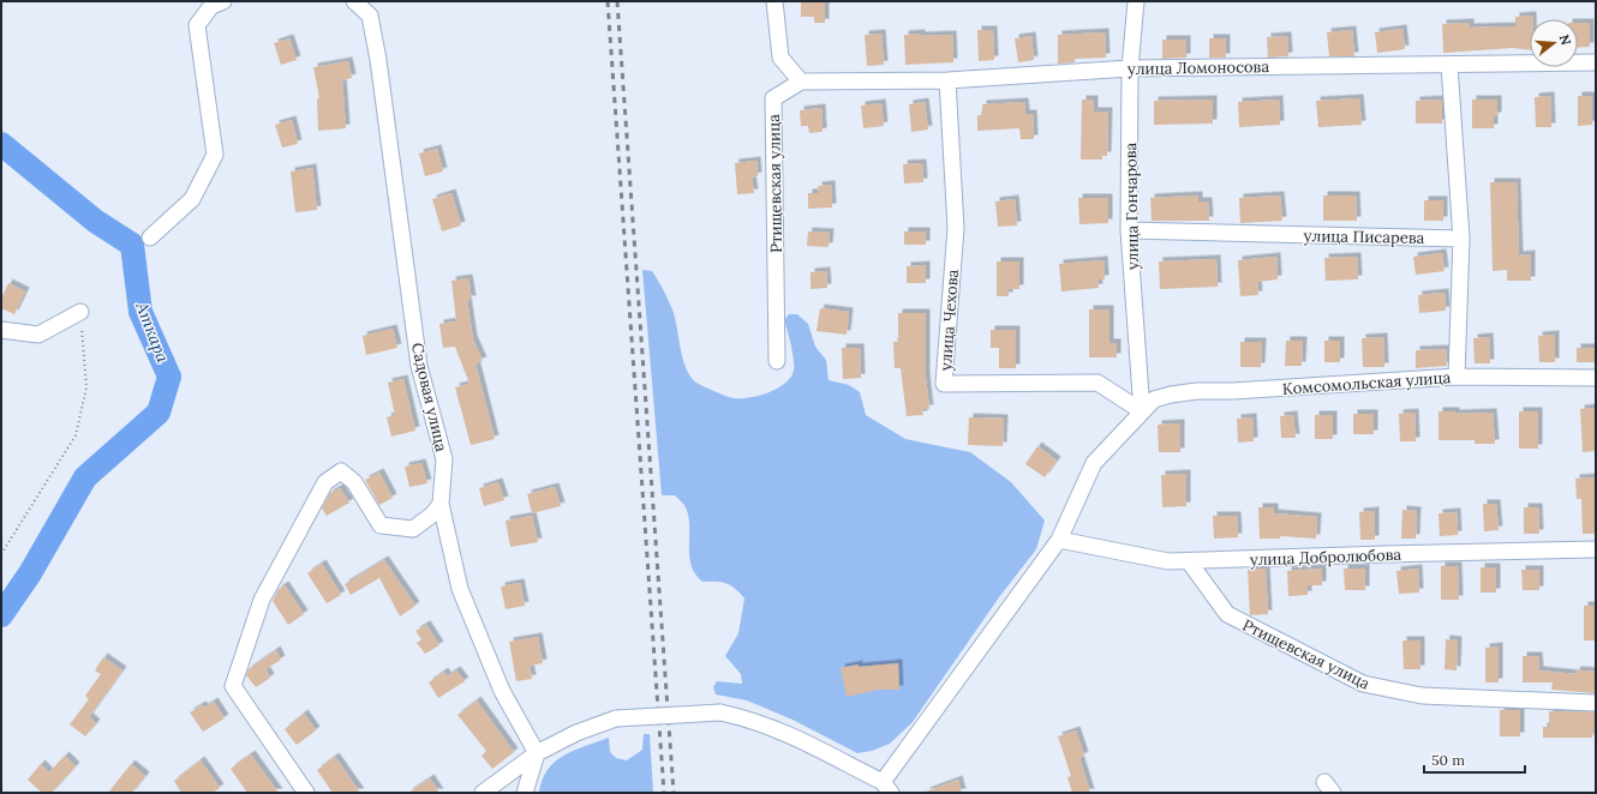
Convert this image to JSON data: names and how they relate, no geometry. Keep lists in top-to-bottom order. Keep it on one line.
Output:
{"streets":{"street":["улица Ломоносова","Ртищевская улица","улица Гончарова","улица Писарева","улица Чехова","Комсомольская улица","Садовая улица","улица Добролюбова"]},"crossings":[["улица Ломоносова","Ртищевская улица"],["улица Ломоносова","улица Гончарова"],["улица Ломоносова","улица Чехова"],["Ртищевская улица","улица Добролюбова"],["улица Гончарова","улица Писарева"],["улица Гончарова","улица Чехова"],["улица Гончарова","Комсомольская улица"],["улица Чехова","Комсомольская улица"],["Комсомольская улица","улица Добролюбова"]],"water":["Аткара"],"scale_bar":"50 m","north":"right"}
